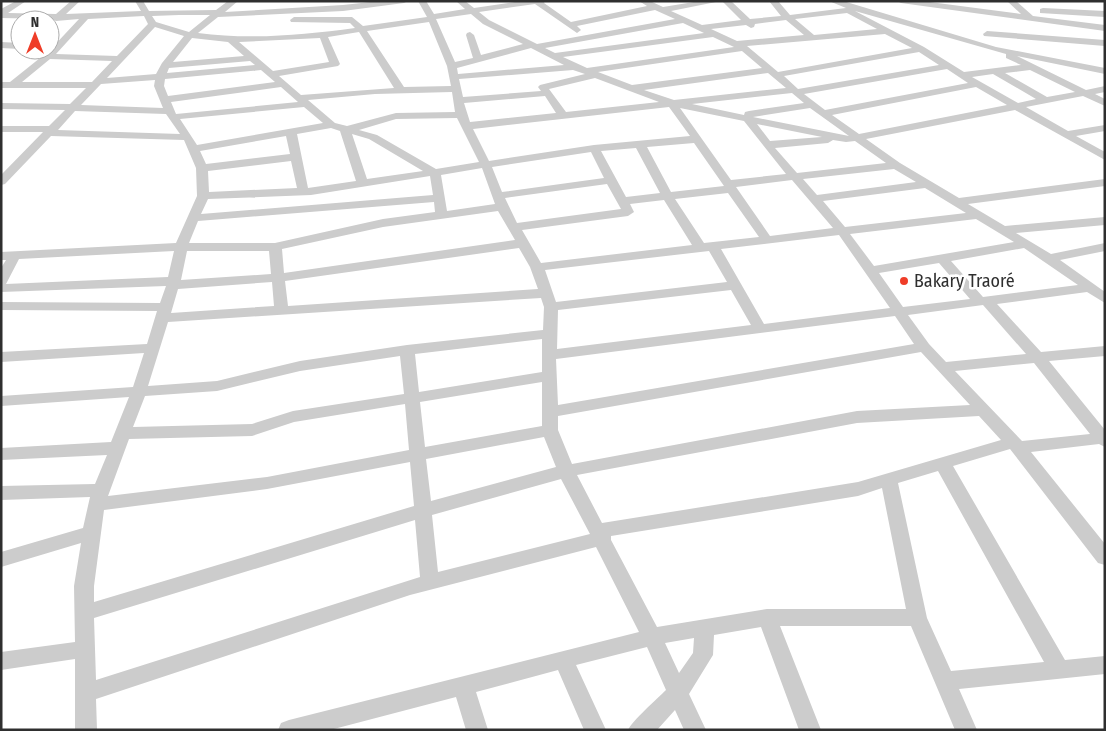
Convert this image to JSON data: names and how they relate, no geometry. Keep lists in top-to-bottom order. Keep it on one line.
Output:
{"places":["Bakary Traoré"],"north":"top"}
